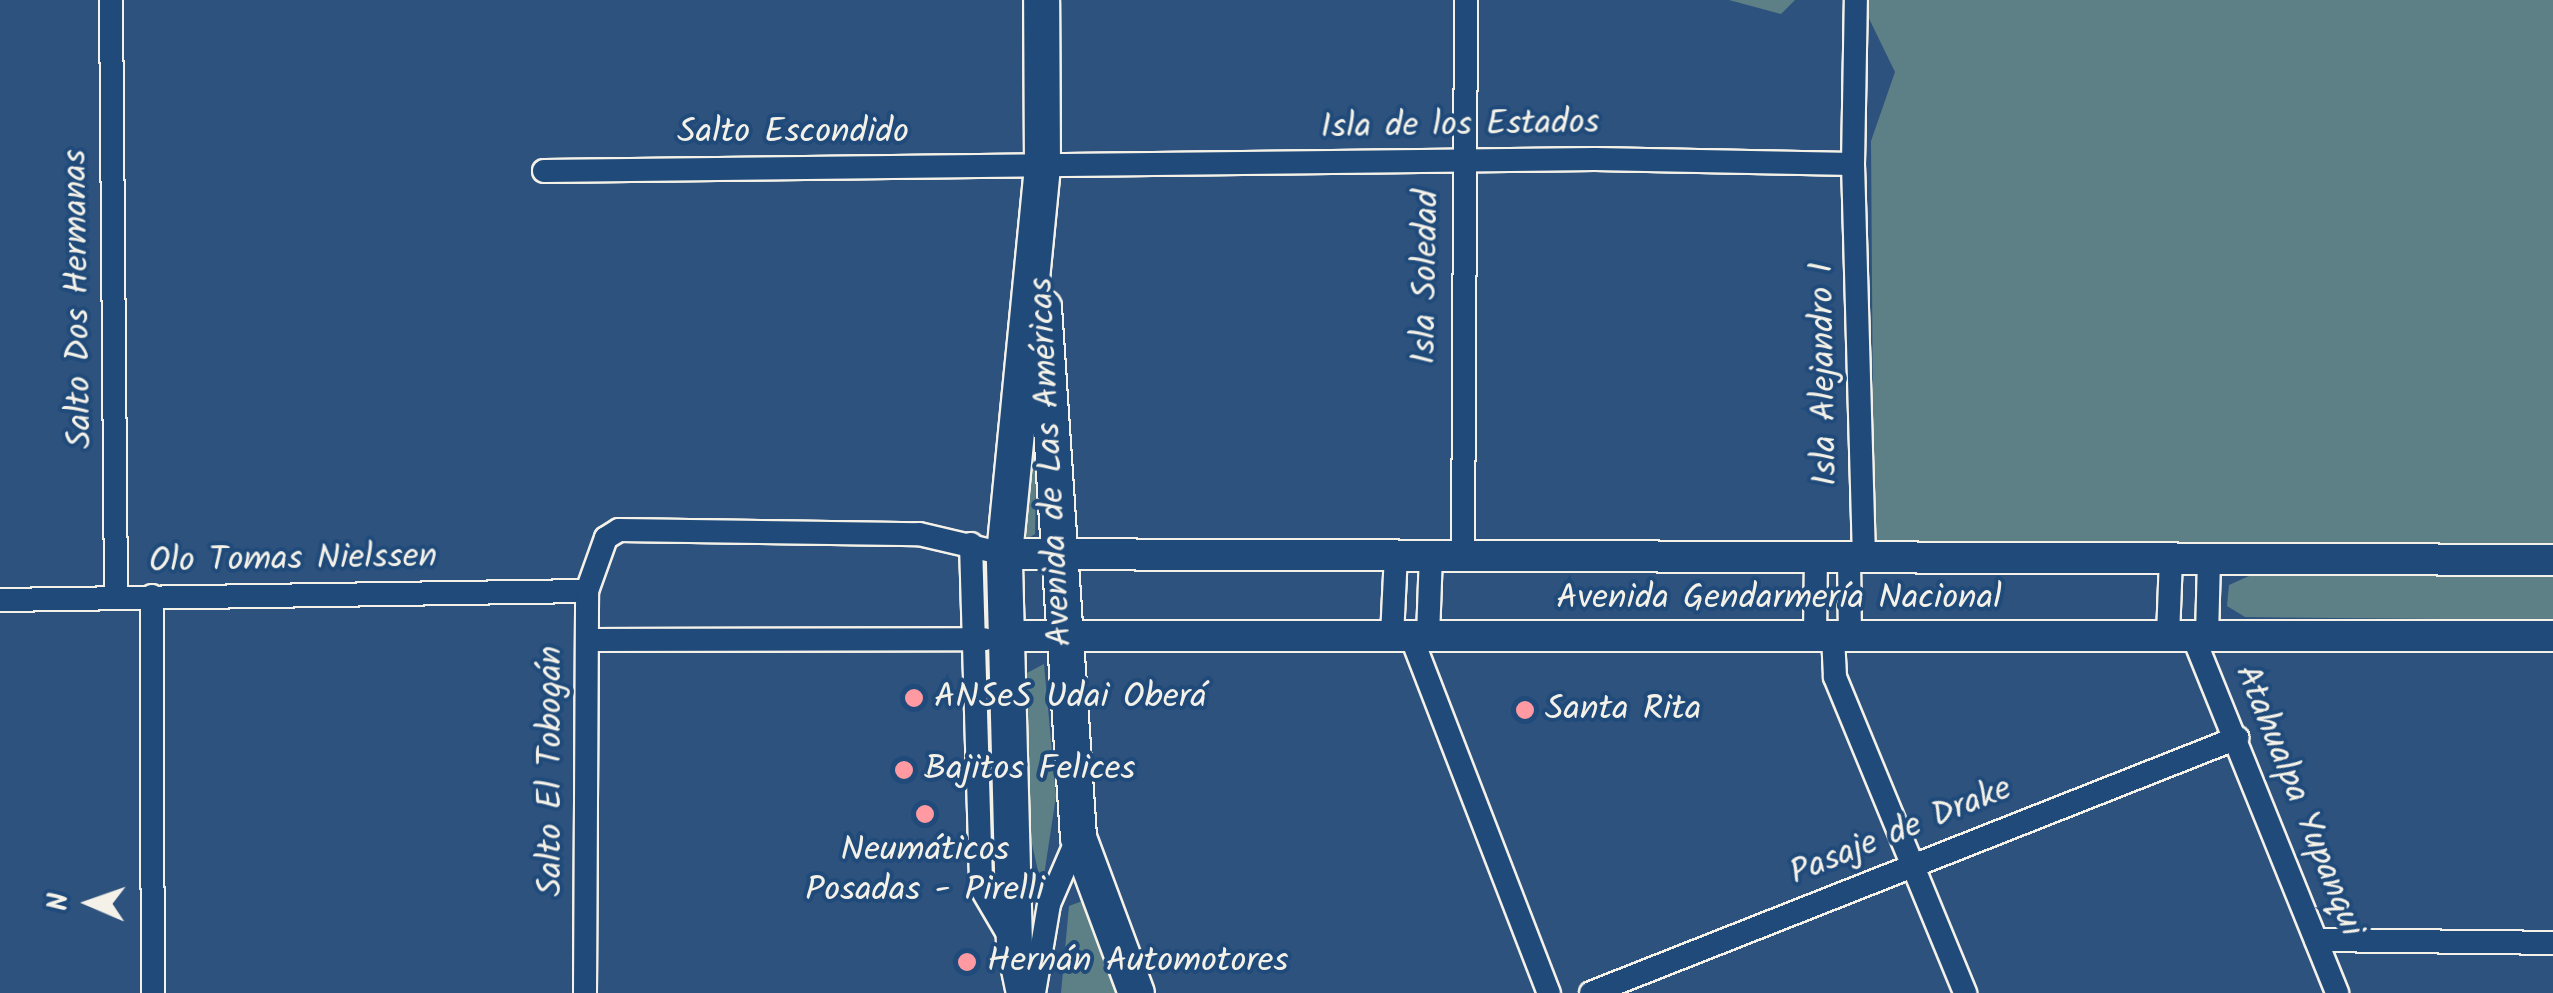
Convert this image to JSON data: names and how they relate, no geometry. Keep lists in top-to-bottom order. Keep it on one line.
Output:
{"streets":{"main road":["Avenida de Las Américas"],"street":["Isla de los Estados","Salto Escondido","Isla Soledad","Salto Dos Hermanas","Isla Alejandro I","Olo Tomas Nielssen","Avenida Gendarmería Nacional","Salto El Tobogán","Atahualpa Yupanqui","Pasaje de Drake"]},"crossings":[["Isla de los Estados","Salto Escondido"],["Isla de los Estados","Isla Soledad"],["Isla de los Estados","Isla Alejandro I"],["Isla de los Estados","Avenida de Las Américas"],["Salto Escondido","Avenida de Las Américas"],["Isla Soledad","Avenida Gendarmería Nacional"],["Salto Dos Hermanas","Olo Tomas Nielssen"],["Isla Alejandro I","Avenida Gendarmería Nacional"],["Avenida de Las Américas","Avenida Gendarmería Nacional"],["Avenida de Las Américas","Salto El Tobogán"],["Olo Tomas Nielssen","Salto El Tobogán"],["Avenida Gendarmería Nacional","Salto El Tobogán"],["Avenida Gendarmería Nacional","Atahualpa Yupanqui"],["Atahualpa Yupanqui","Pasaje de Drake"]],"places":["ANSeS Udai Oberá","Santa Rita","Bajitos Felices","Neumáticos Posadas - Pirelli","Hernán Automotores"],"north":"left"}
